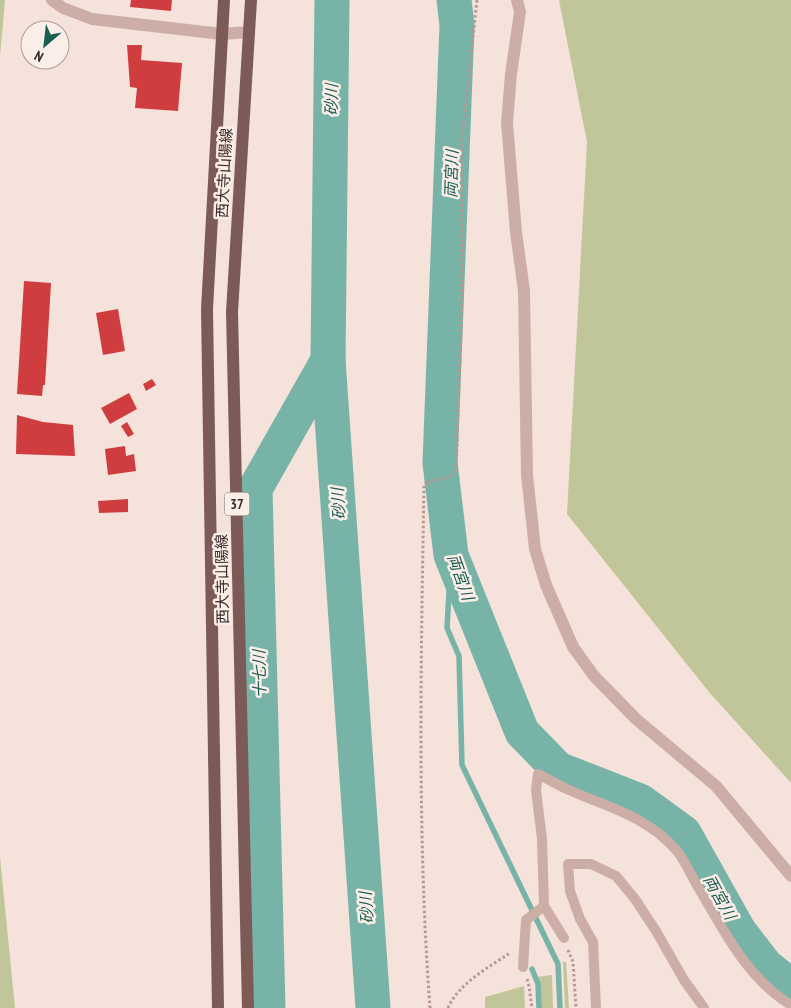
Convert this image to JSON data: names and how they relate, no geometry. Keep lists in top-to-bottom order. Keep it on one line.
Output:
{"streets":{"main road":["西大寺山陽線","37"]},"water":["砂川","両宮川","十七川"],"north":"bottom left"}
